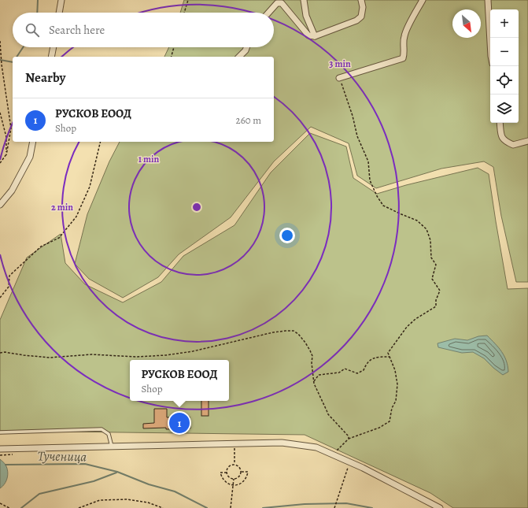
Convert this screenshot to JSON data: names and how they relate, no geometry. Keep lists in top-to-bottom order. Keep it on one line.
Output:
{"water":["Тученица"],"north":"bottom right","page":{"map_buttons":["+","−"],"search":"Search here","heading":"Nearby","list":[{"mark":"1","name":"РУСКОВ ЕООД","note":"Shop","value":"260 m"}],"popup":["РУСКОВ ЕООД","Shop"],"pins":"1"},"rings":["3 min","1 min","2 min"]}
